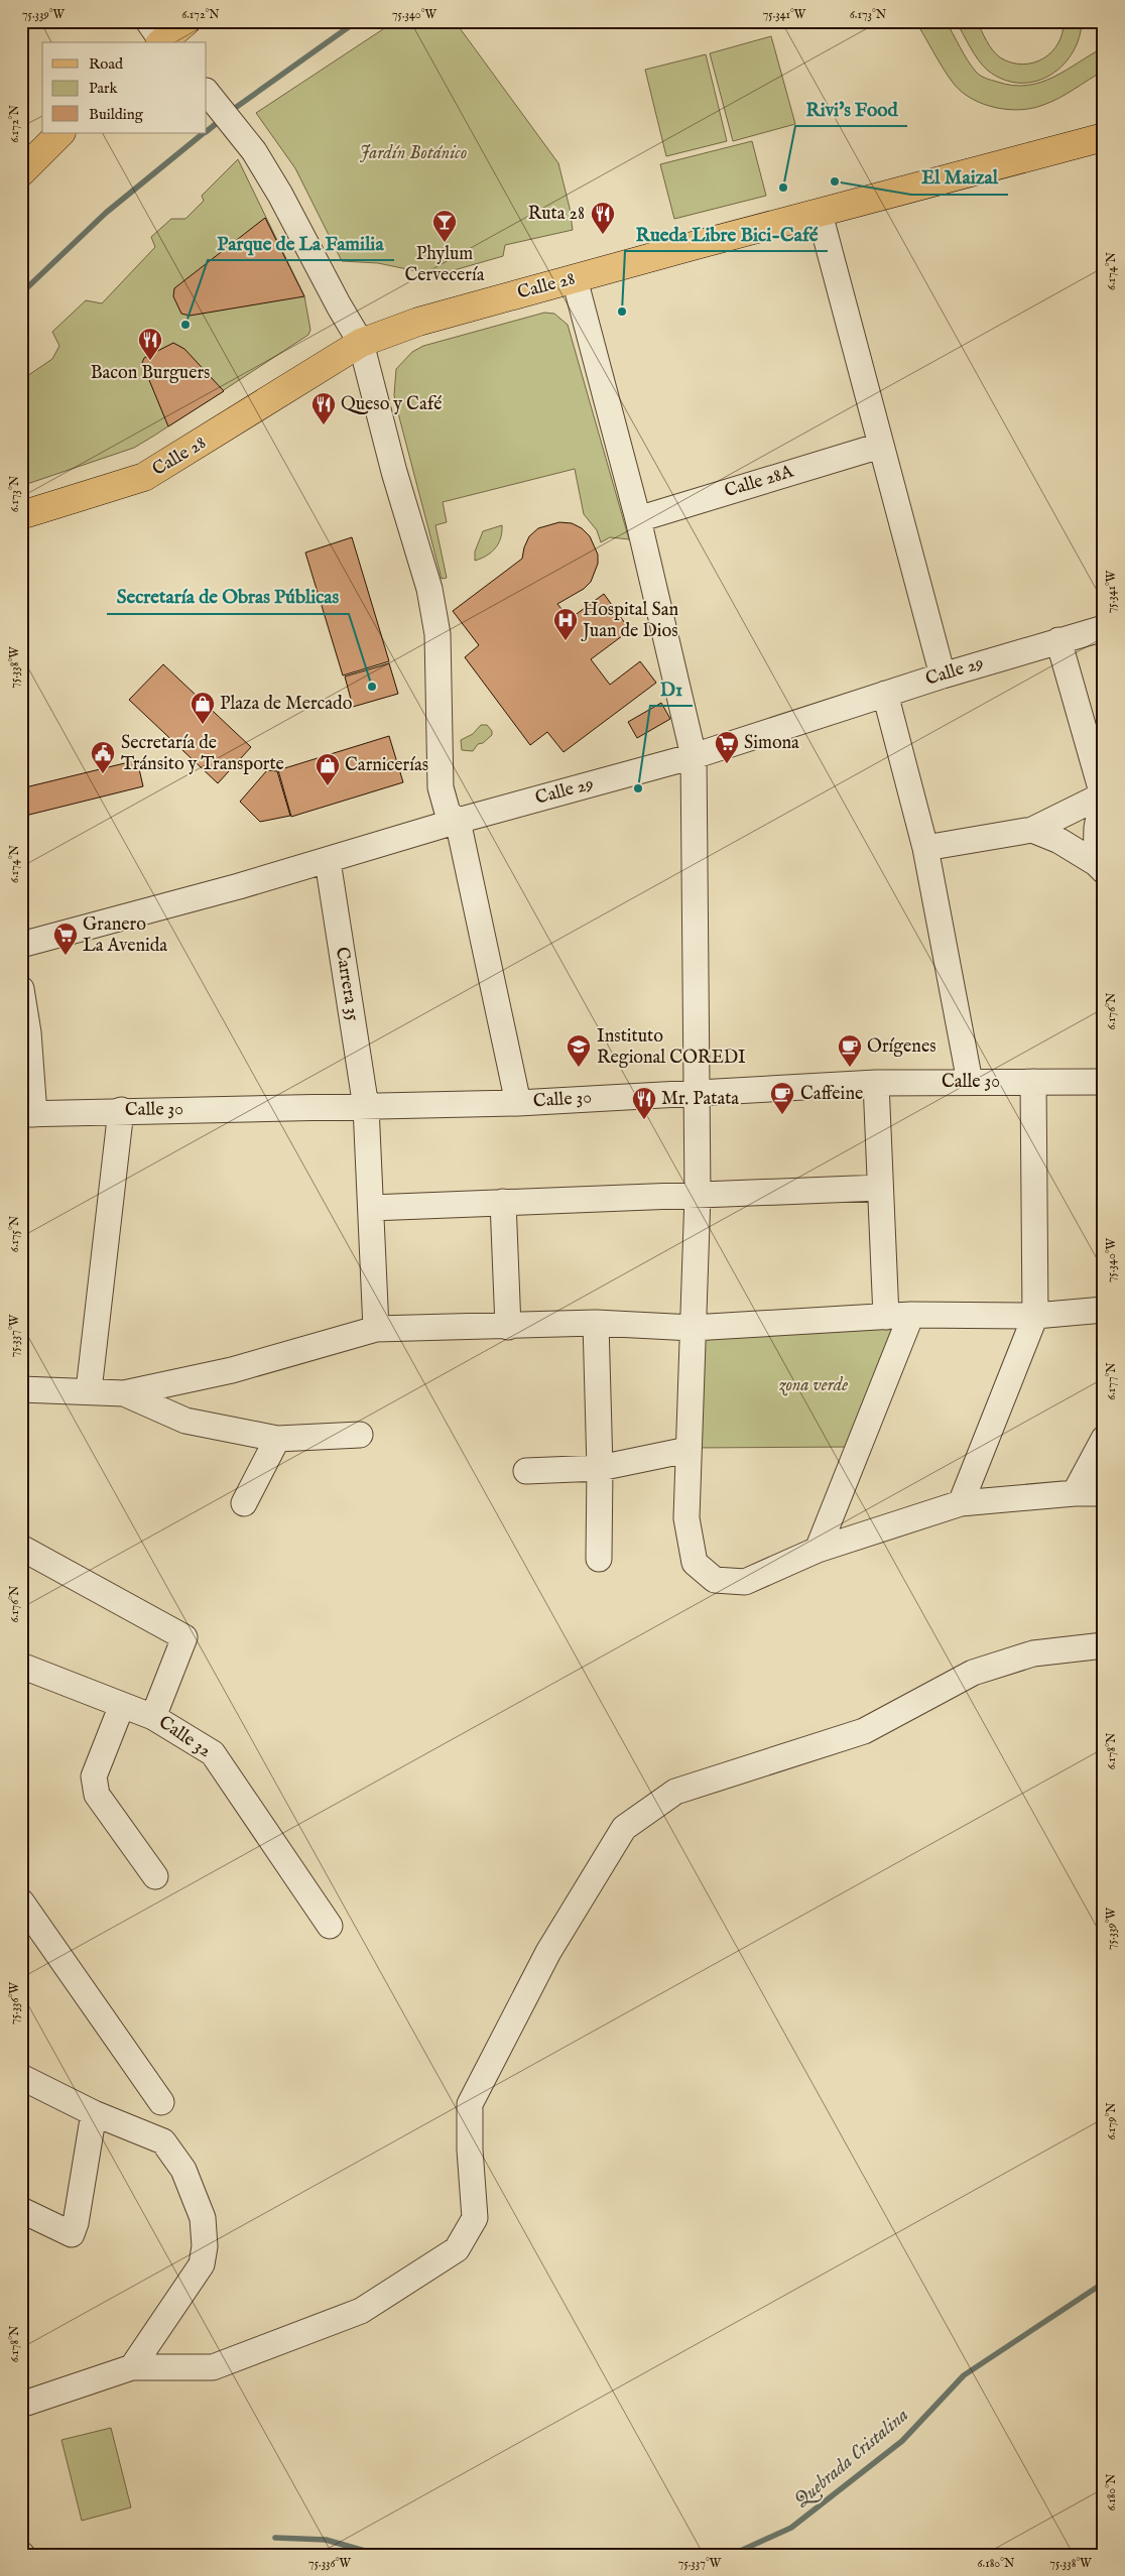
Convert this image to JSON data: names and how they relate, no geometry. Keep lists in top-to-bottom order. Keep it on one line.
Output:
{"streets":{"main road":["Calle 28"],"street":["Calle 28A","Calle 29","Carrera 35","Calle 30","Calle 32"]},"crossings":[["Calle 29","Carrera 35"],["Carrera 35","Calle 30"]],"water":["Quebrada Cristalina"],"parks":["Jardín Botánico","zona verde"],"places":{"other":["El Maizal","Rivi's Food","Rueda Libre Bici-Café","Parque de La Familia","Secretaría de Obras Públicas","D1"],"restaurant":["Ruta 28","Bacon Burguers","Queso y Café","Mr. Patata"],"bar":["Phylum Cervecería"],"hospital":["Hospital San Juan de Dios"],"shop":["Plaza de Mercado","Carnicerías"],"supermarket":["Simona","Granero La Avenida"],"public building":["Secretaría de Tránsito y Transporte"],"school or university":["Instituto Regional COREDI"],"cafe":["Orígenes","Caffeine"]},"legend":["Road","Park","Building"],"coordinates":["75.339°W","6.172°N","75.340°W","75.341°W","6.173°N","6.174°N","75.338°W","6.176°N","6.175°N","75.337°W","6.177°N","6.178°N","75.336°W","6.179°N","6.180°N"]}
